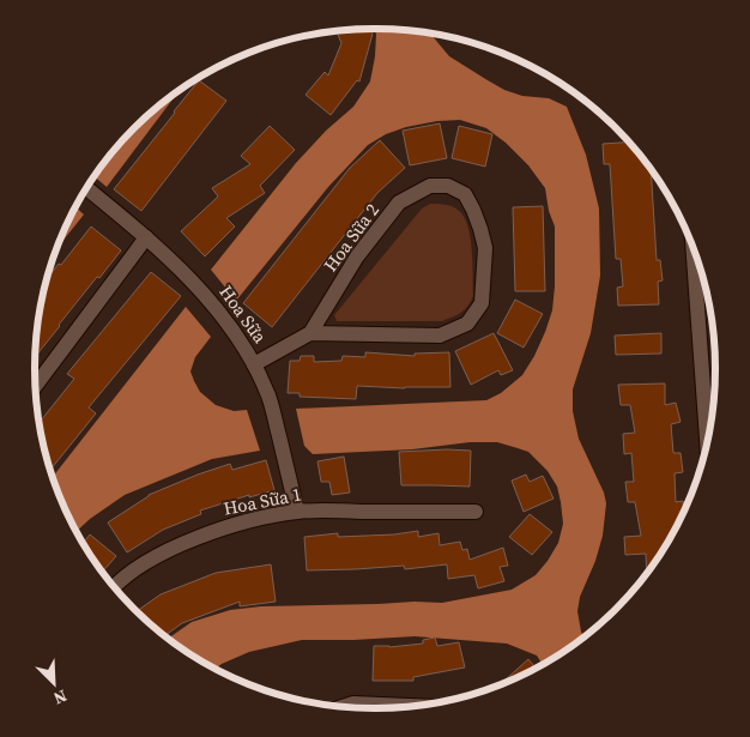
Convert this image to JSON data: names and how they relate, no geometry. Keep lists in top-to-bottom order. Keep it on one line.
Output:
{"streets":{"street":["Hoa Sữa 2","Hoa Sữa","Hoa Sữa 1"]},"crossings":[["Hoa Sữa 2","Hoa Sữa"],["Hoa Sữa","Hoa Sữa 1"]],"north":"bottom right"}
